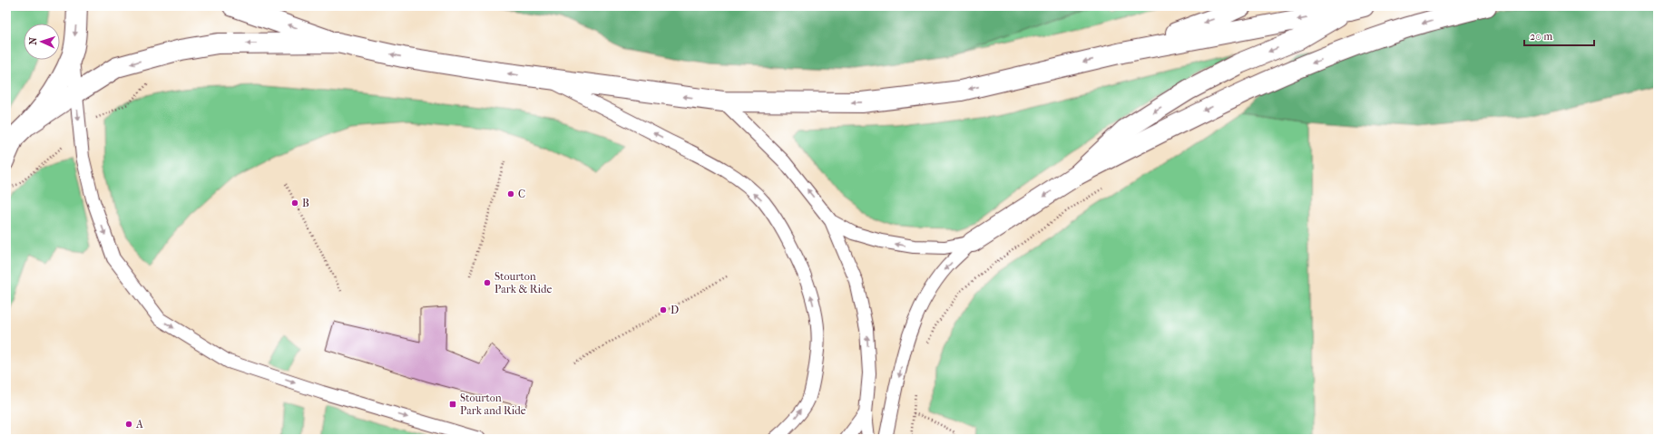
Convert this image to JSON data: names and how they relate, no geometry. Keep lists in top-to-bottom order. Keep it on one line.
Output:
{"places":{"other":["C","B","Stourton Park & Ride","D","A"],"transit":["Stourton Park and Ride"]},"scale_bar":"20 m","north":"left"}
